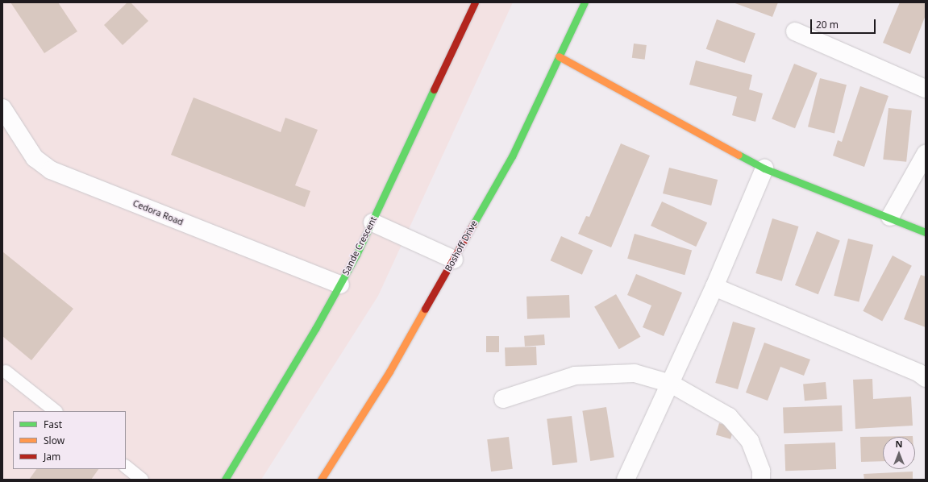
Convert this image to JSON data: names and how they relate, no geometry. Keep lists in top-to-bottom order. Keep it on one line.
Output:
{"streets":{"street":["Cedora Road","Sande Crescent","Boshoff Drive"]},"crossings":[["Cedora Road","Sande Crescent"]],"legend":["Fast","Slow","Jam"],"scale_bar":"20 m","north":"top"}
